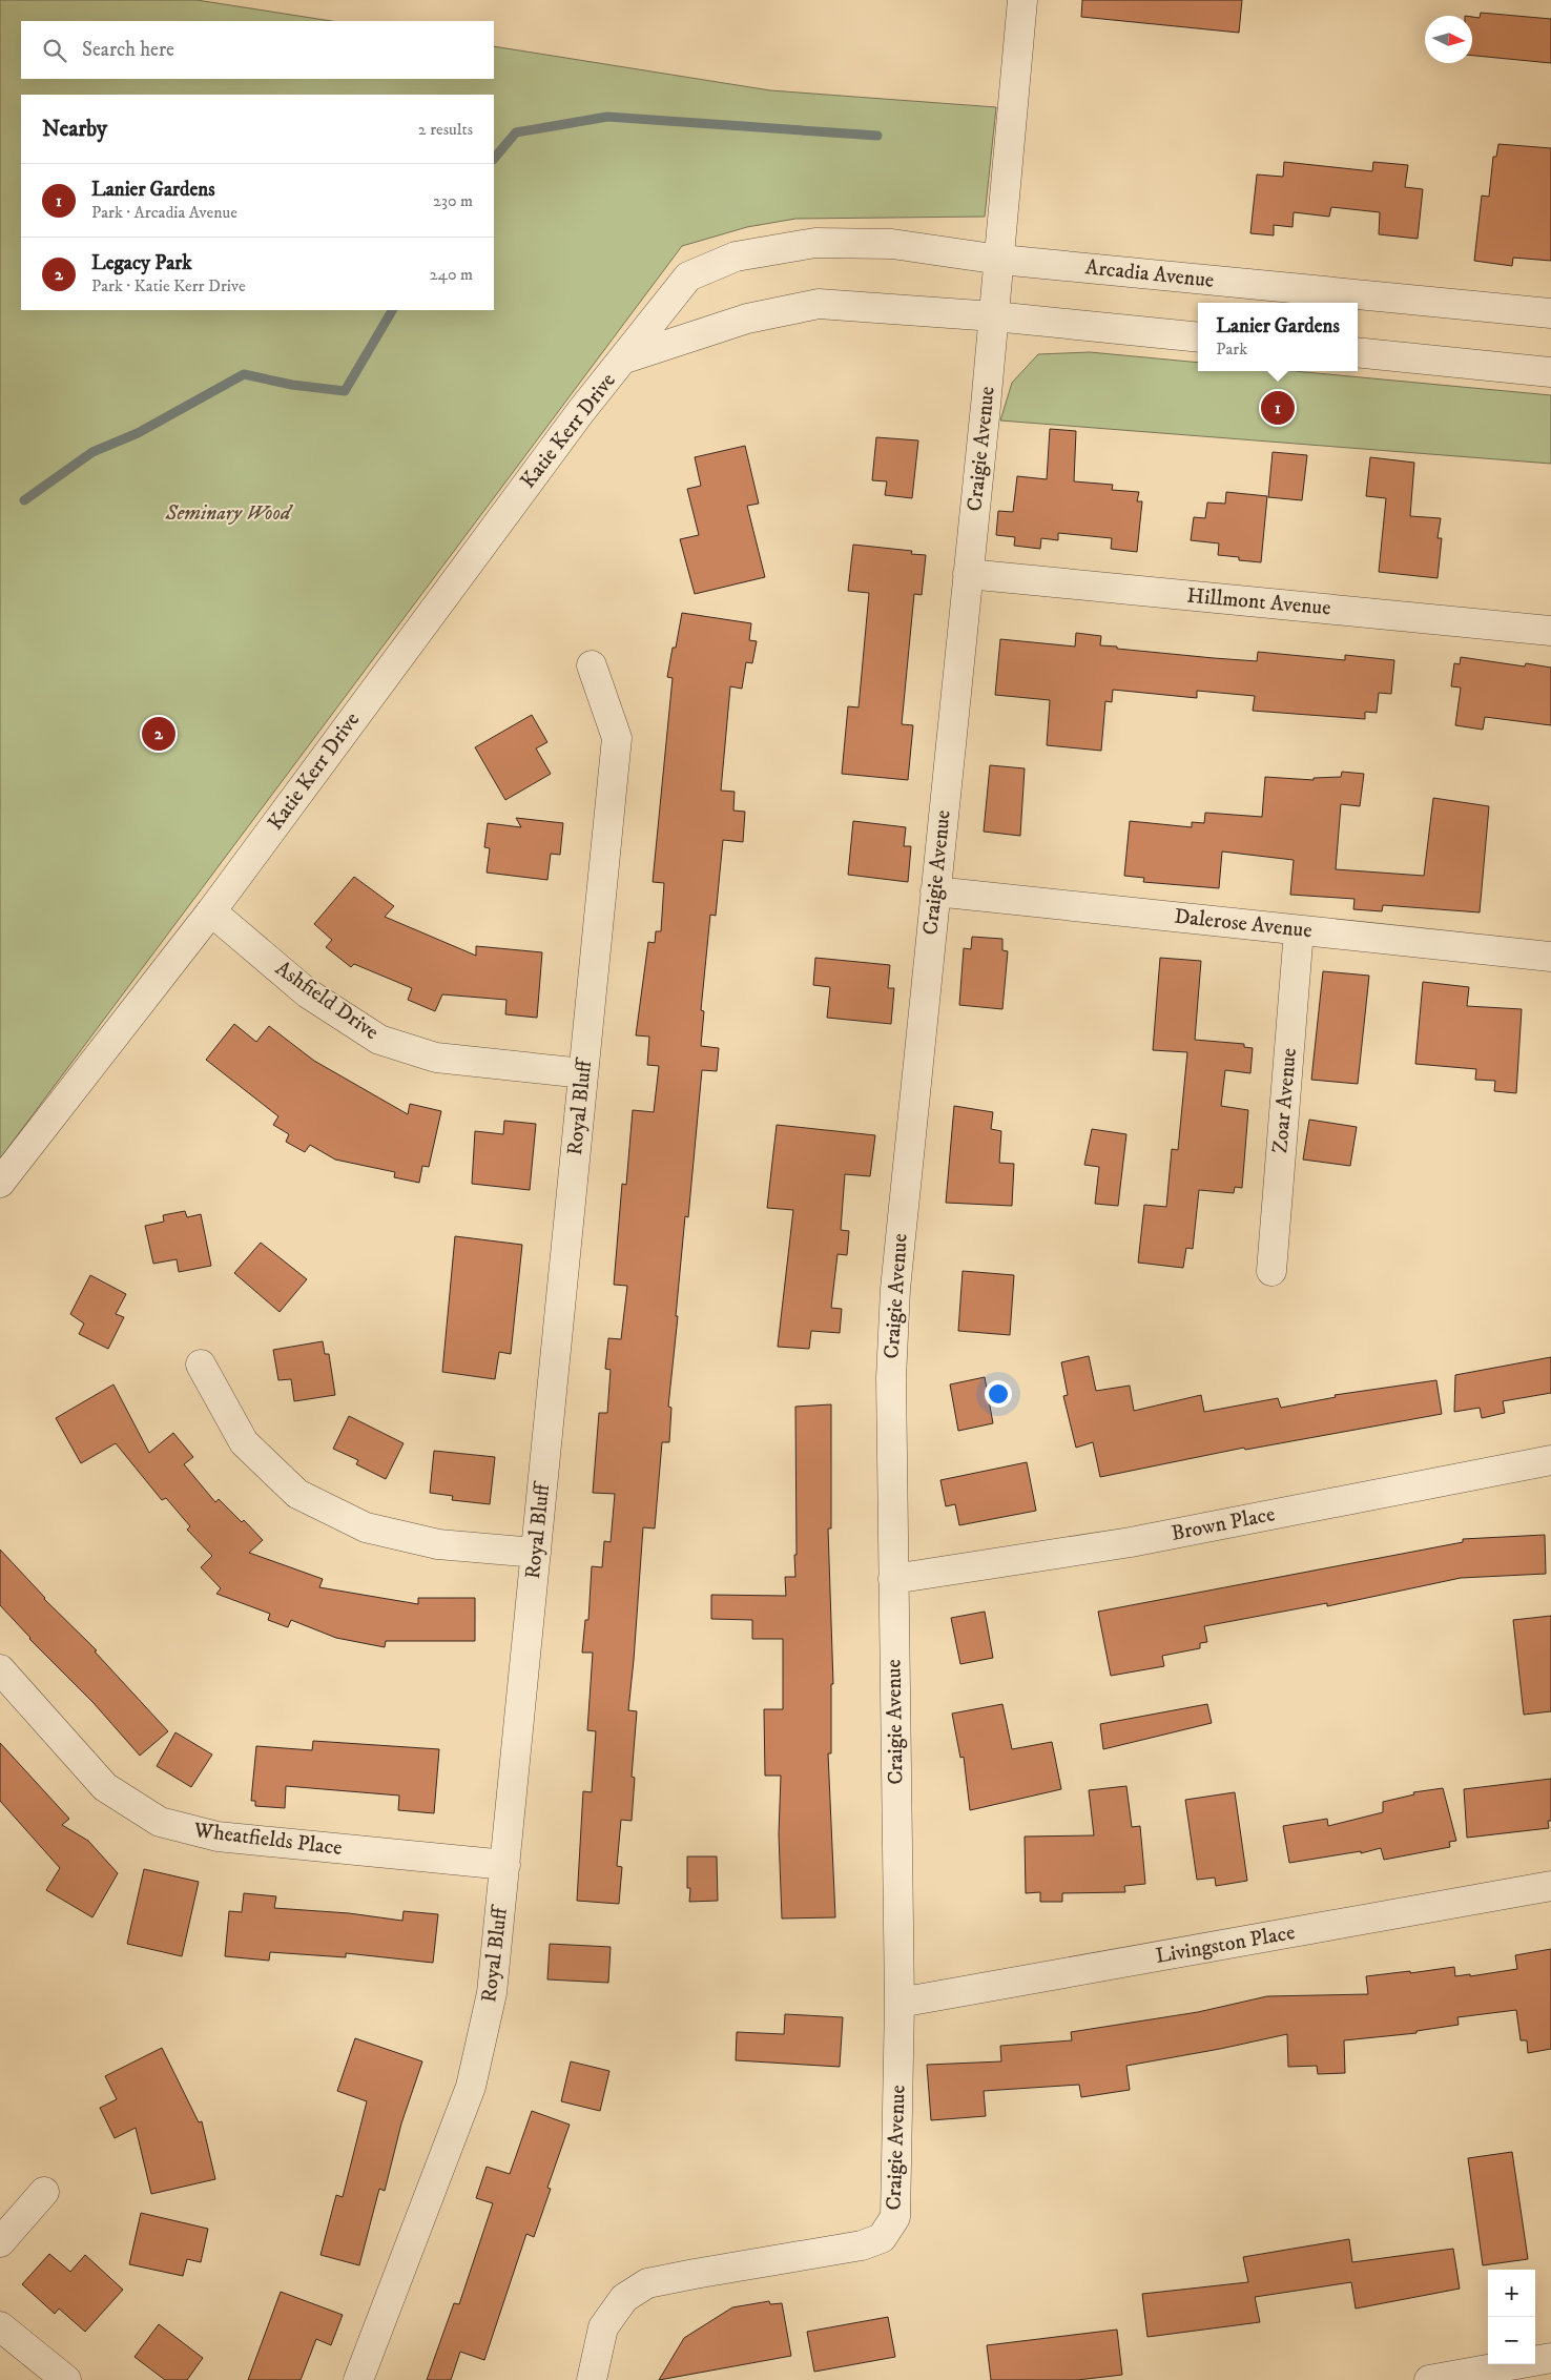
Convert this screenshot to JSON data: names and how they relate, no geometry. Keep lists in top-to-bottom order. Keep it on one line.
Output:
{"streets":{"street":["Arcadia Avenue","Katie Kerr Drive","Craigie Avenue","Hillmont Avenue","Dalerose Avenue","Ashfield Drive","Zoar Avenue","Royal Bluff","Brown Place","Wheatfields Place","Livingston Place"]},"crossings":[["Arcadia Avenue","Katie Kerr Drive"],["Arcadia Avenue","Craigie Avenue"],["Katie Kerr Drive","Craigie Avenue"],["Katie Kerr Drive","Ashfield Drive"],["Craigie Avenue","Hillmont Avenue"],["Craigie Avenue","Dalerose Avenue"],["Craigie Avenue","Brown Place"],["Craigie Avenue","Livingston Place"],["Dalerose Avenue","Zoar Avenue"],["Ashfield Drive","Royal Bluff"],["Royal Bluff","Wheatfields Place"]],"parks":["Seminary Wood"],"north":"right","page":{"search":"Search here","heading":["Nearby","2 results"],"list":[{"mark":"1","name":"Lanier Gardens","note":"Park · Arcadia Avenue","value":"230 m"},{"mark":"2","name":"Legacy Park","note":"Park · Katie Kerr Drive","value":"240 m"}],"popup":["Lanier Gardens","Park"],"pins":["1","2"],"map_buttons":["+","−"]}}
